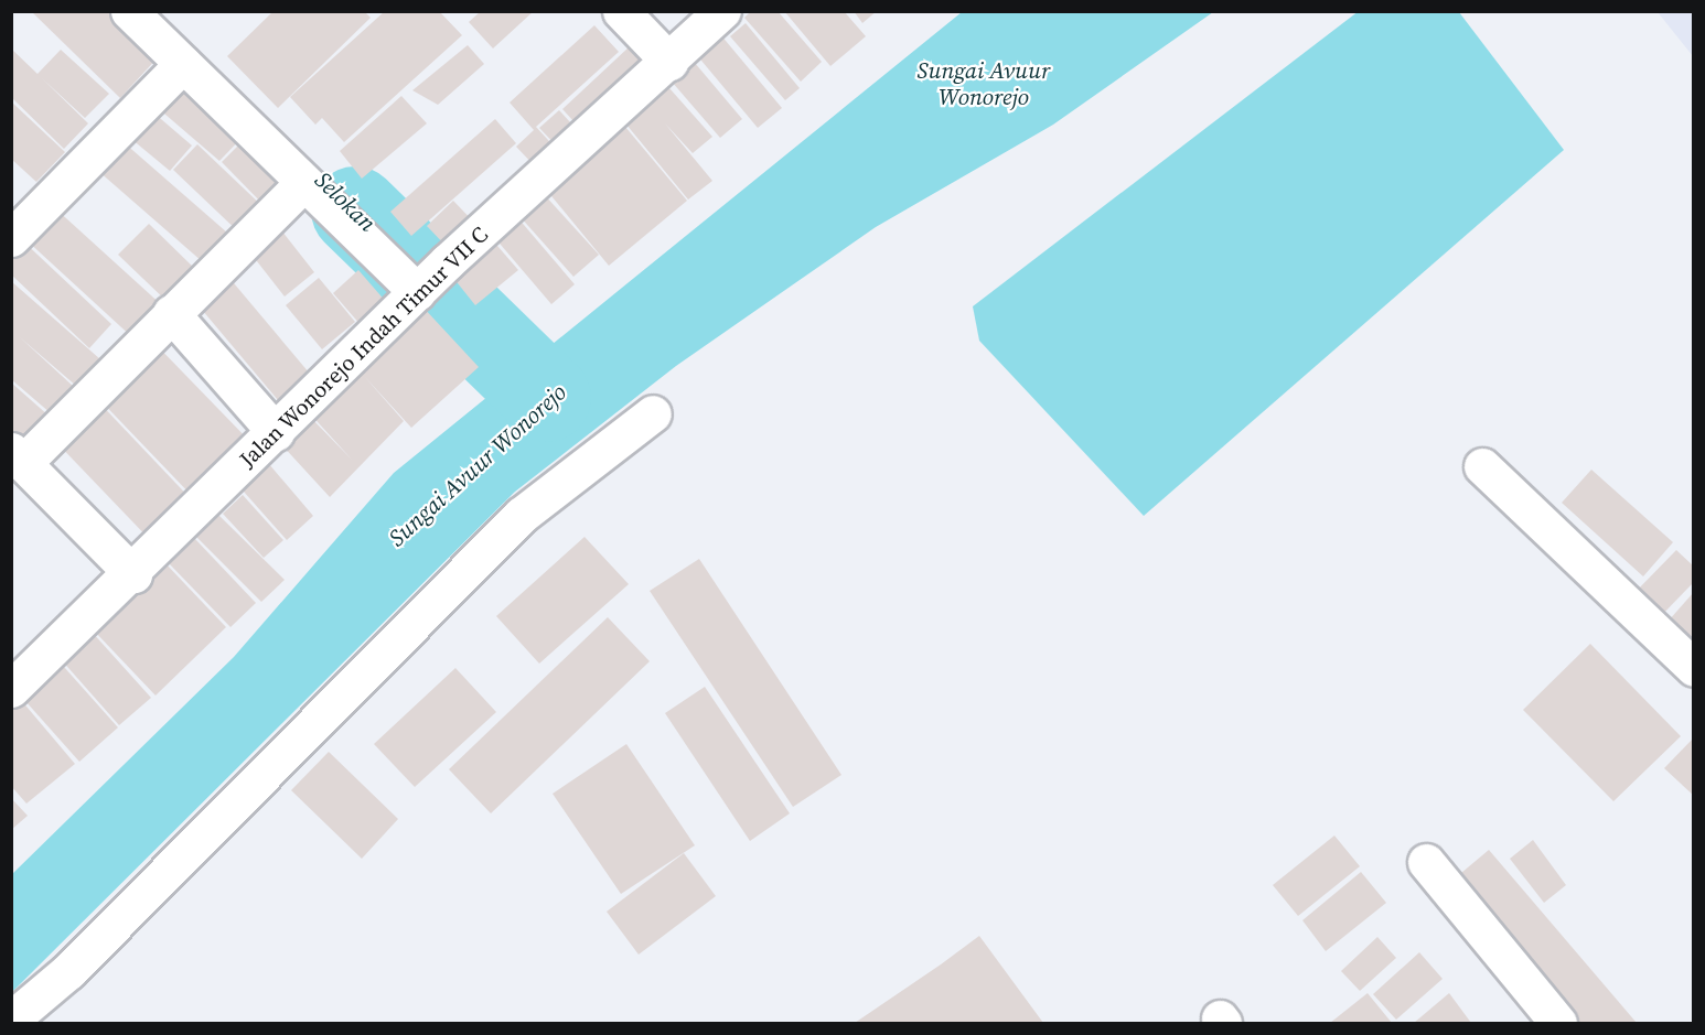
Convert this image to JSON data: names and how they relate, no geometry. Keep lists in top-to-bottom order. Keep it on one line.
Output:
{"streets":{"street":["Jalan Wonorejo Indah Timur VII C"]},"water":["Sungai Avuur Wonorejo","Selokan"]}
